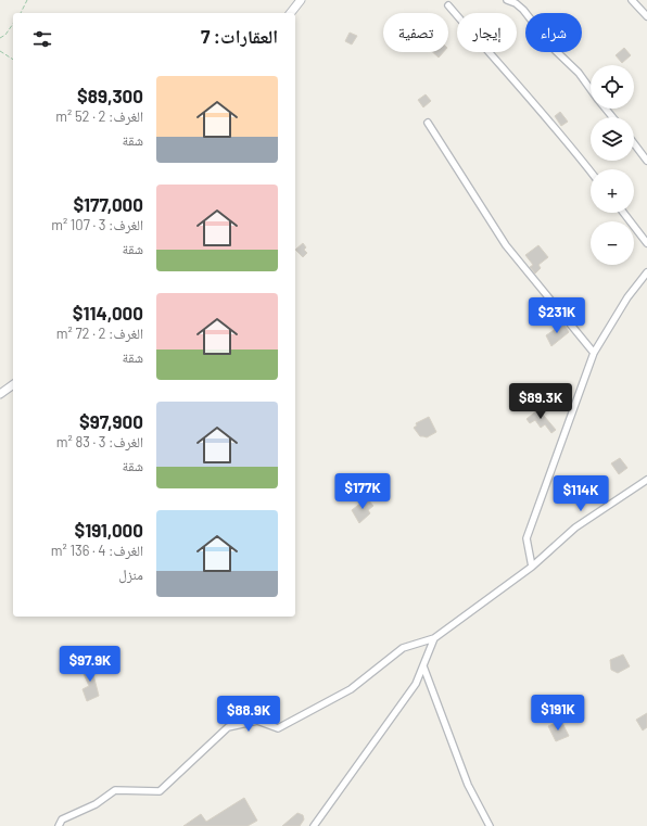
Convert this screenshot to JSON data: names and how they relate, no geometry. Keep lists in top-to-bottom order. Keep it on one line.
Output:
{"page":{"chip":["شراء","إيجار","تصفية"],"heading":"العقارات: 7","map_buttons":["+","−"],"list":[{"name":"$89,300","note":"الغرف: 2 · 52 m² · شقة"},{"name":"$177,000","note":"الغرف: 3 · 107 m² · شقة"},{"name":"$114,000","note":"الغرف: 2 · 72 m² · شقة"},{"name":"$97,900","note":"الغرف: 3 · 83 m² · شقة"},{"name":"$191,000","note":"الغرف: 4 · 136 m² · منزل"}],"price":["$231K","$89.3K","$177K","$114K","$97.9K","$191K","$88.9K"]}}
